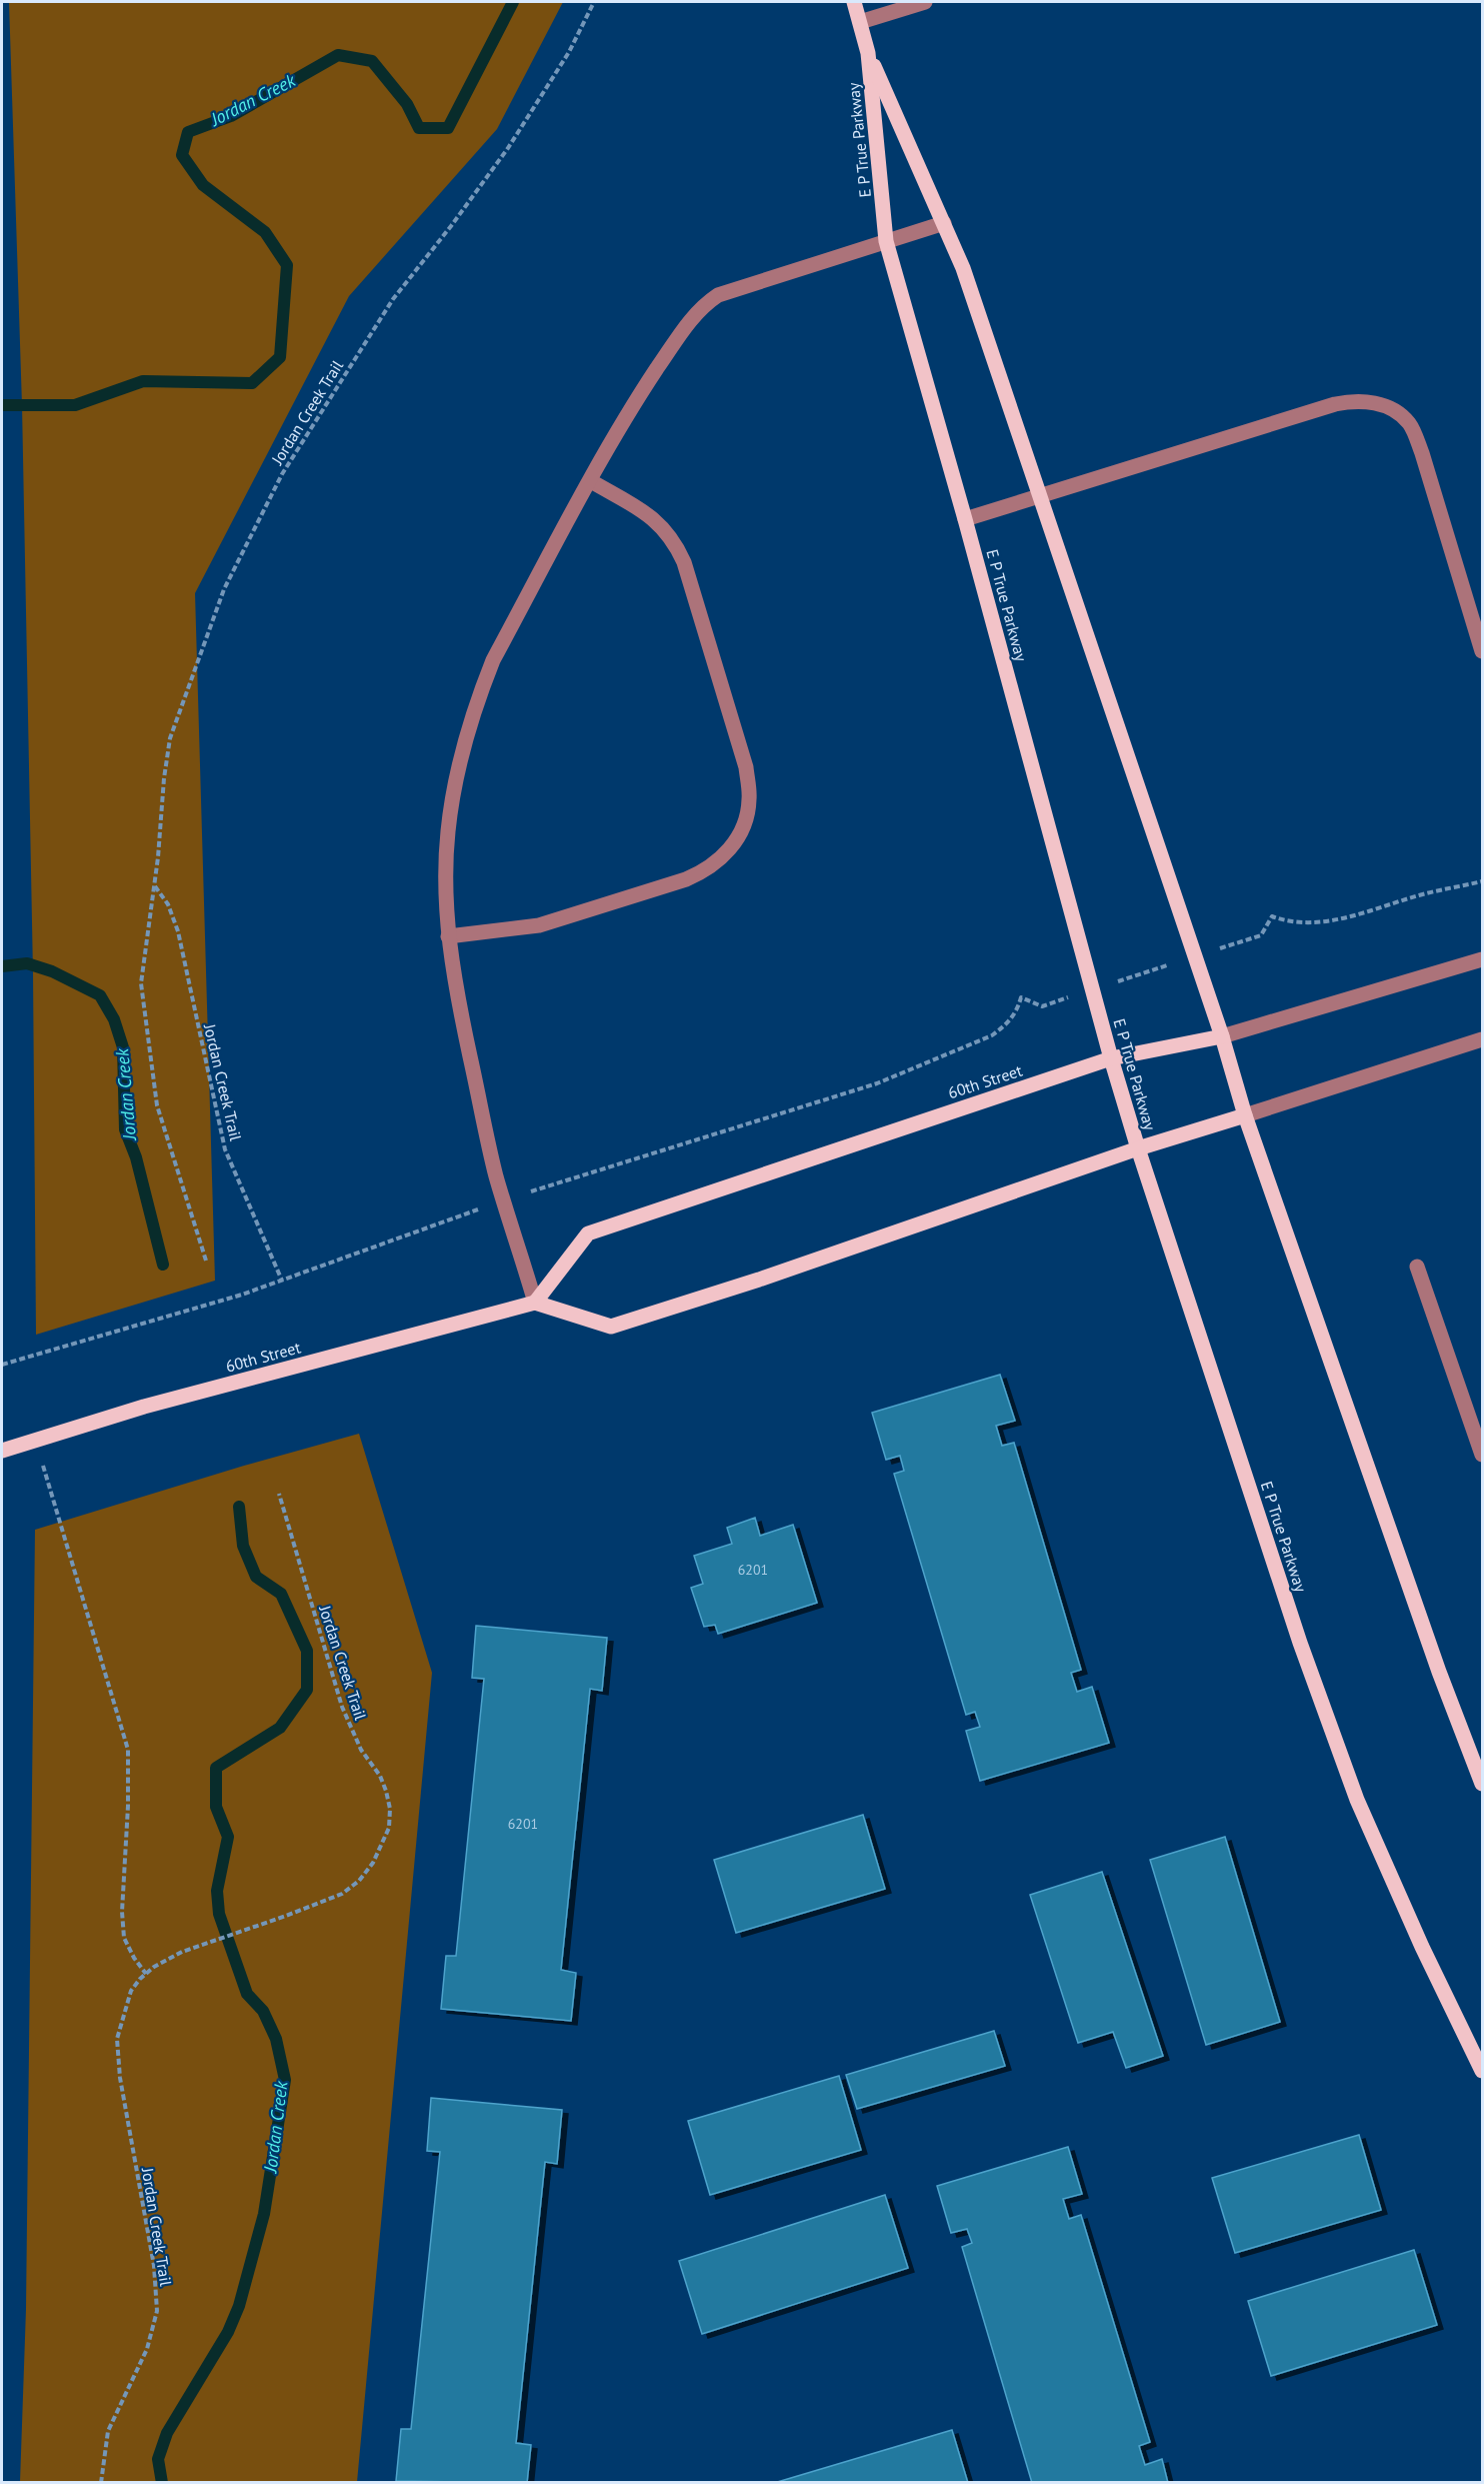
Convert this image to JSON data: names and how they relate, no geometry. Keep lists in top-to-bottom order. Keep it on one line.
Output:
{"streets":{"main road":["E P True Parkway","60th Street"],"path":["Jordan Creek Trail"]},"crossings":[["E P True Parkway","60th Street"]],"water":["Jordan Creek"],"house_numbers":["6201","6201"]}
